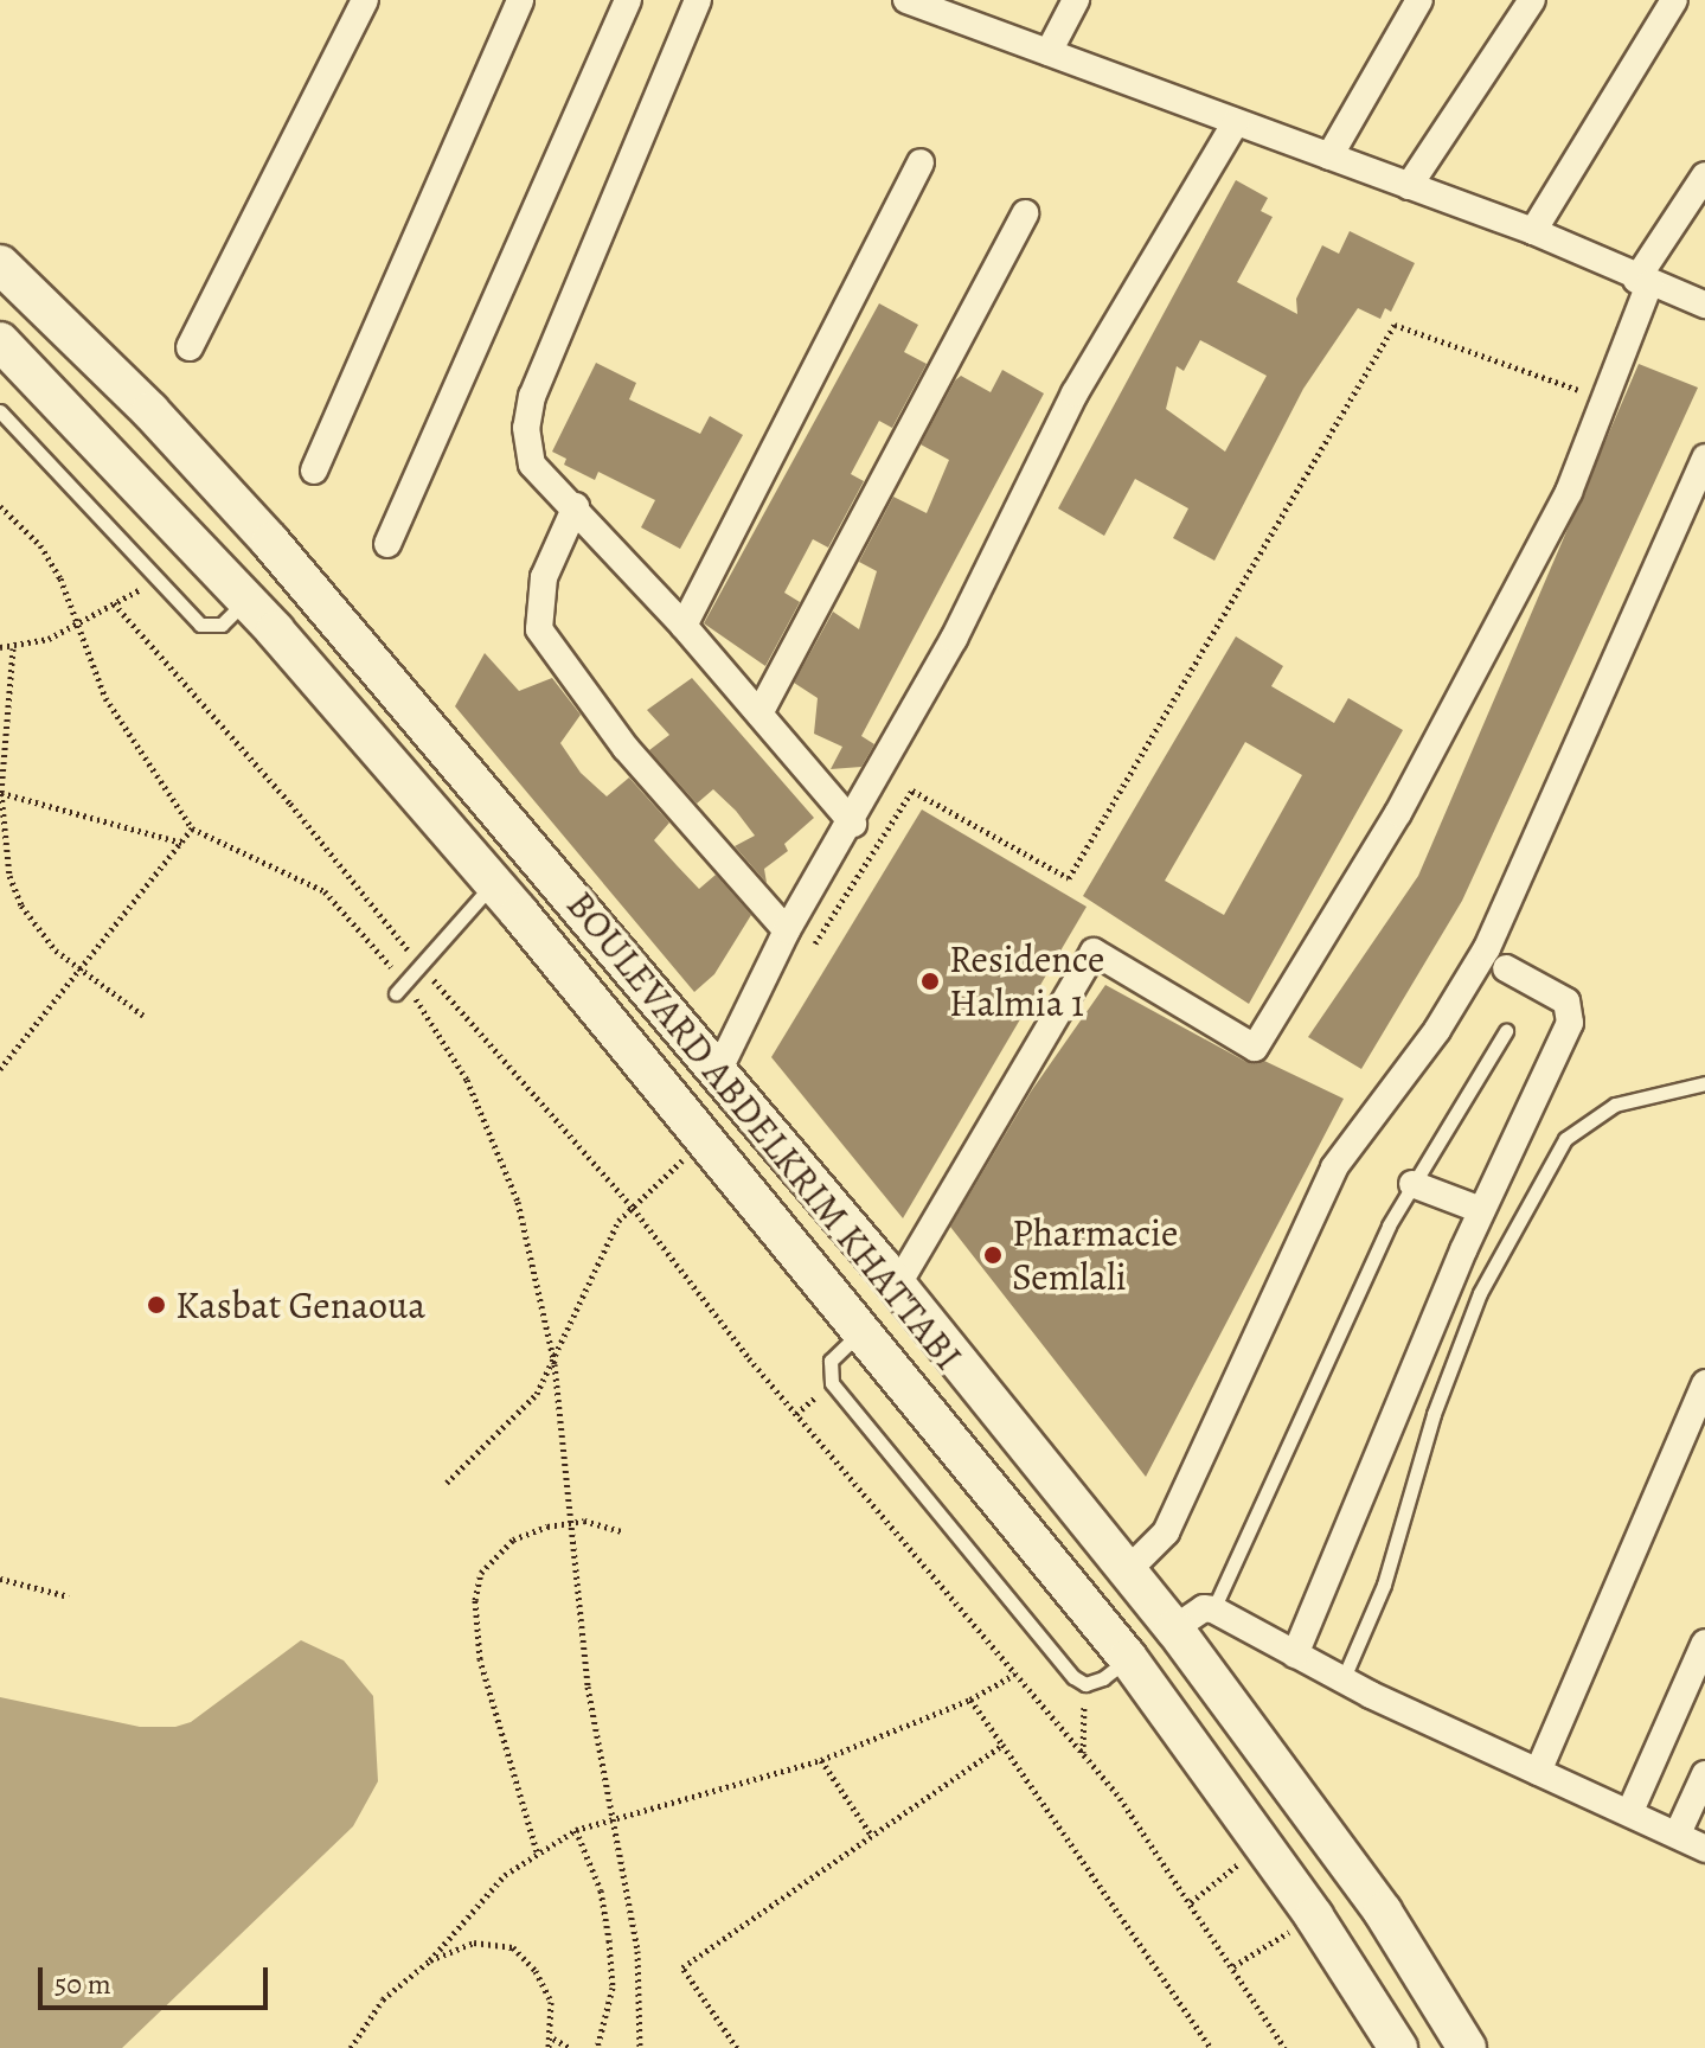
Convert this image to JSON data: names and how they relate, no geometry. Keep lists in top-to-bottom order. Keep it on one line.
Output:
{"streets":{"street":["BOULEVARD ABDELKRIM KHATTABI"]},"places":["Residence Halmia 1","Pharmacie Semlali","Kasbat Genaoua"],"scale_bar":"50 m"}
